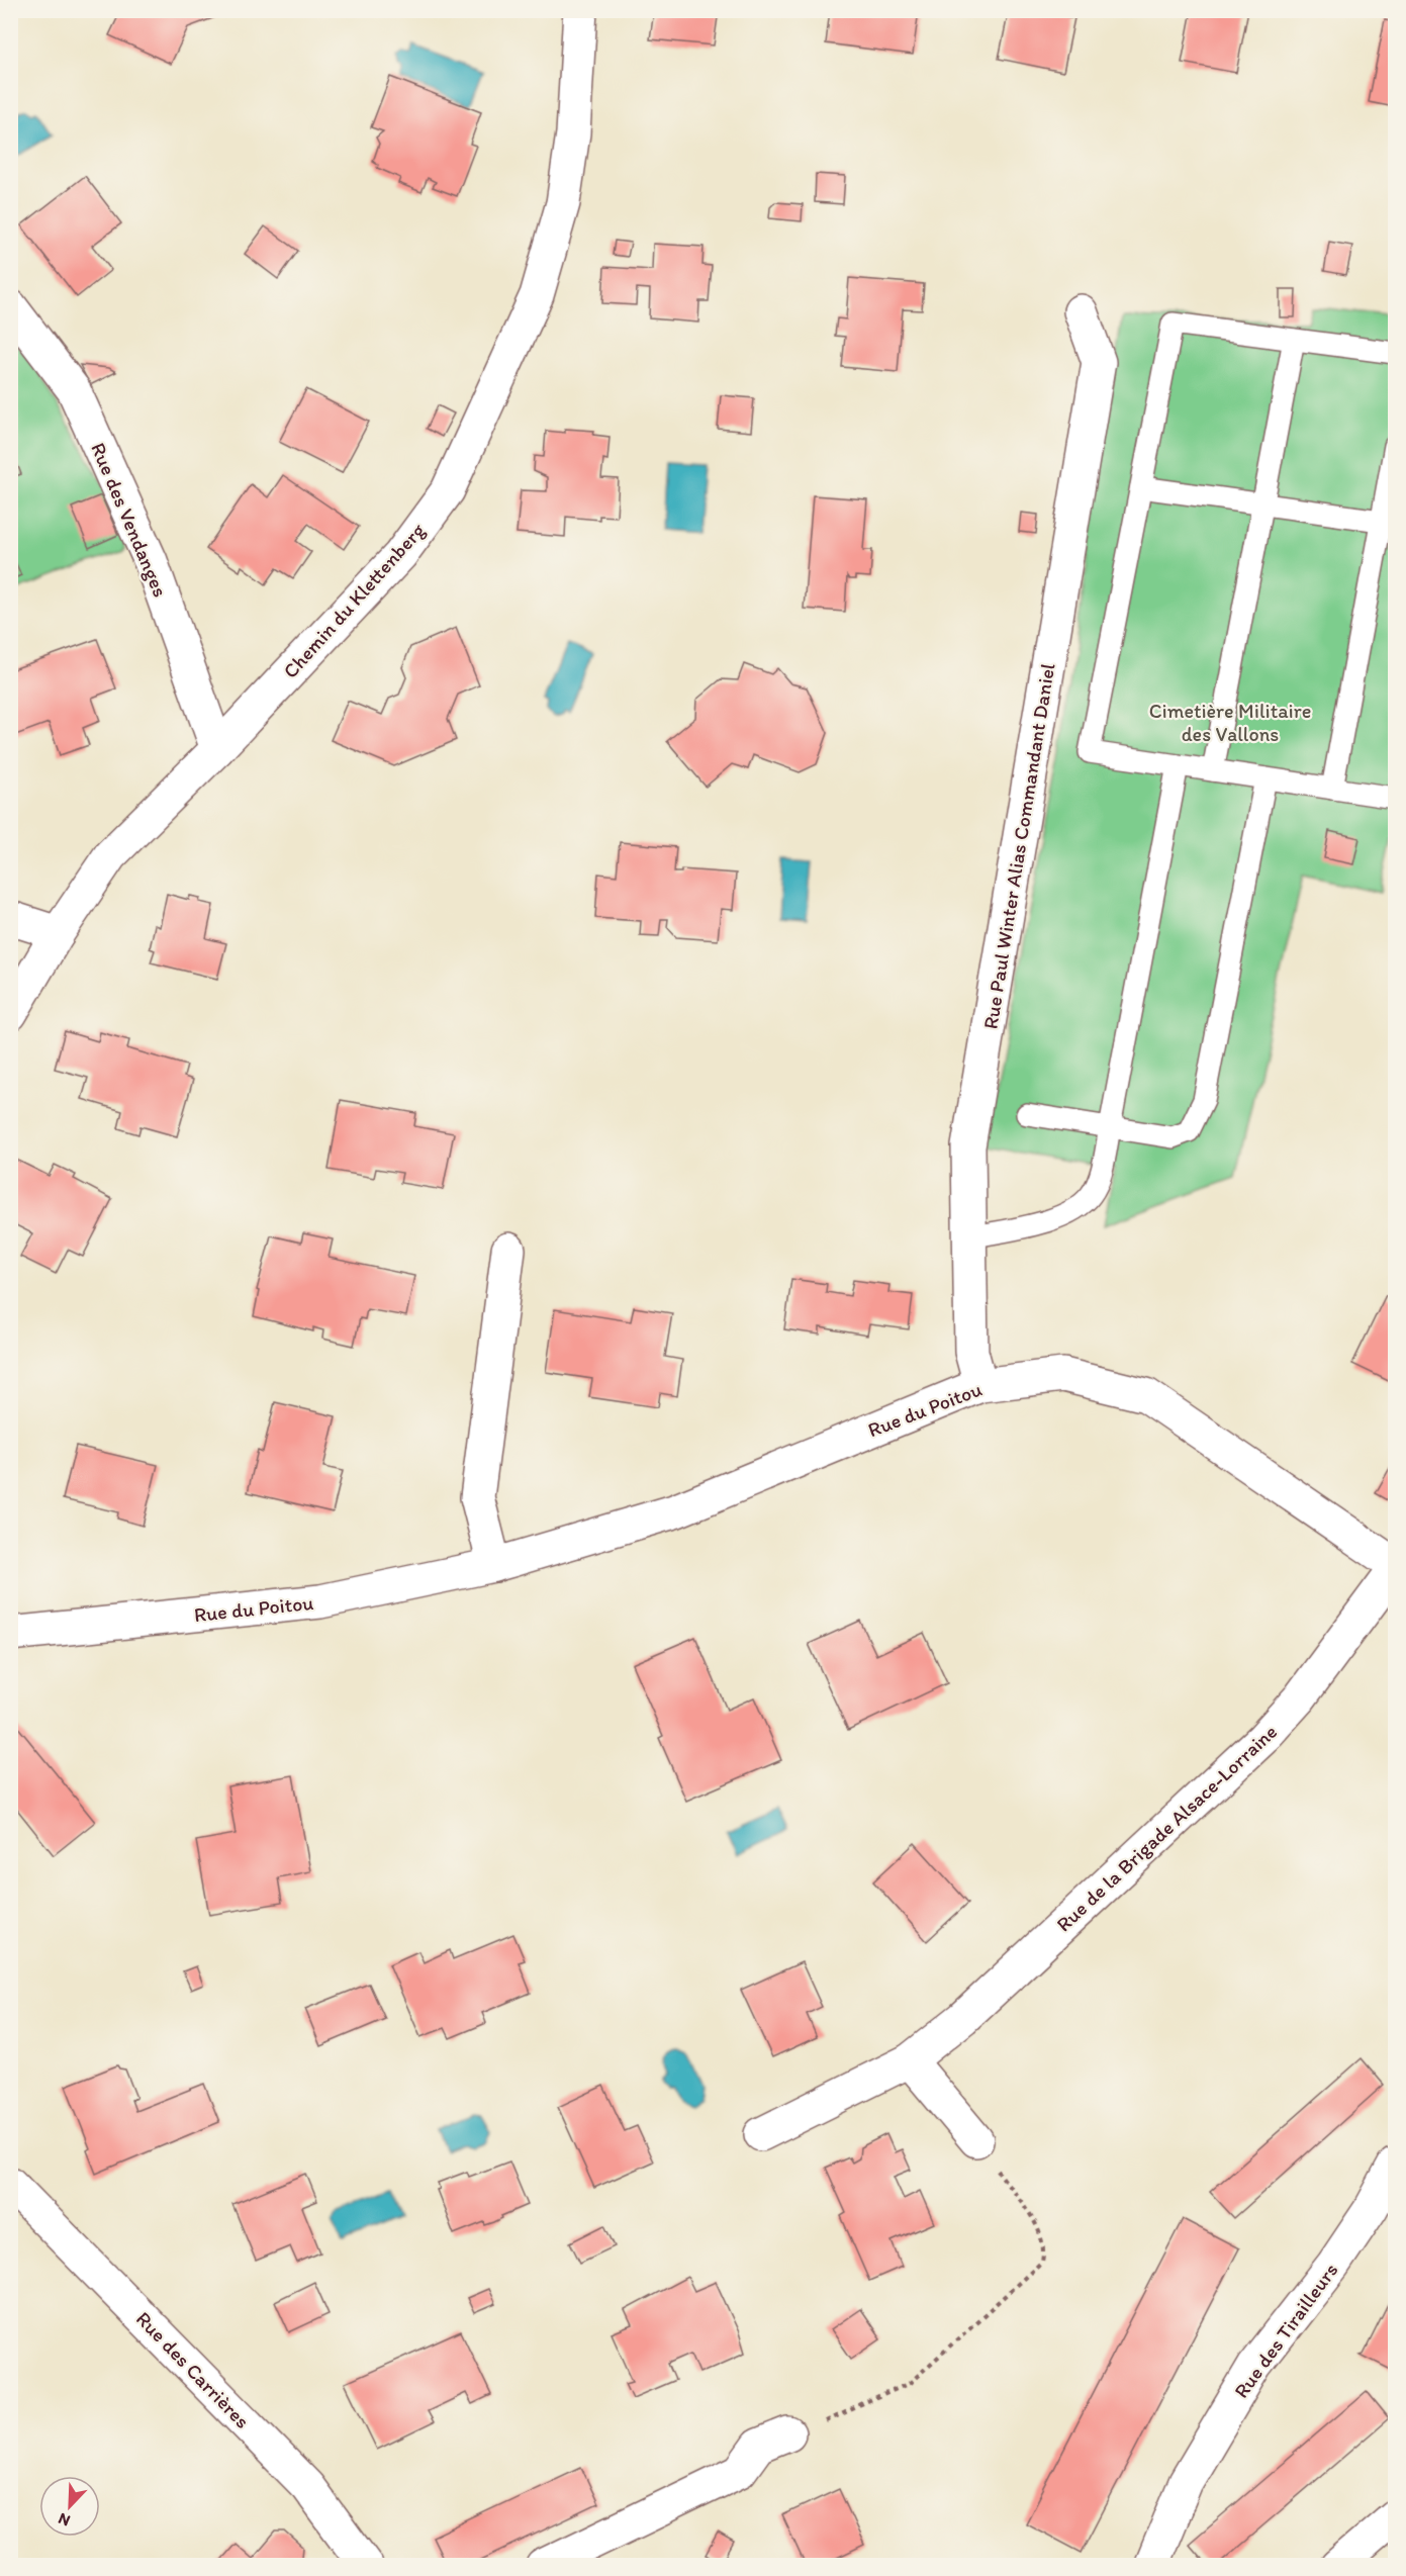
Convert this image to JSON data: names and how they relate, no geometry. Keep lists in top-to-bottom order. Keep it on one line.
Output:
{"streets":{"street":["Rue des Vendanges","Chemin du Klettenberg","Rue Paul Winter Alias Commandant Daniel","Rue du Poitou","Rue de la Brigade Alsace-Lorraine","Rue des Tirailleurs","Rue des Carrières"]},"crossings":[["Rue des Vendanges","Chemin du Klettenberg"],["Rue Paul Winter Alias Commandant Daniel","Rue du Poitou"],["Rue du Poitou","Rue de la Brigade Alsace-Lorraine"]],"parks":["Cimetière Militaire des Vallons"],"north":"bottom left"}
